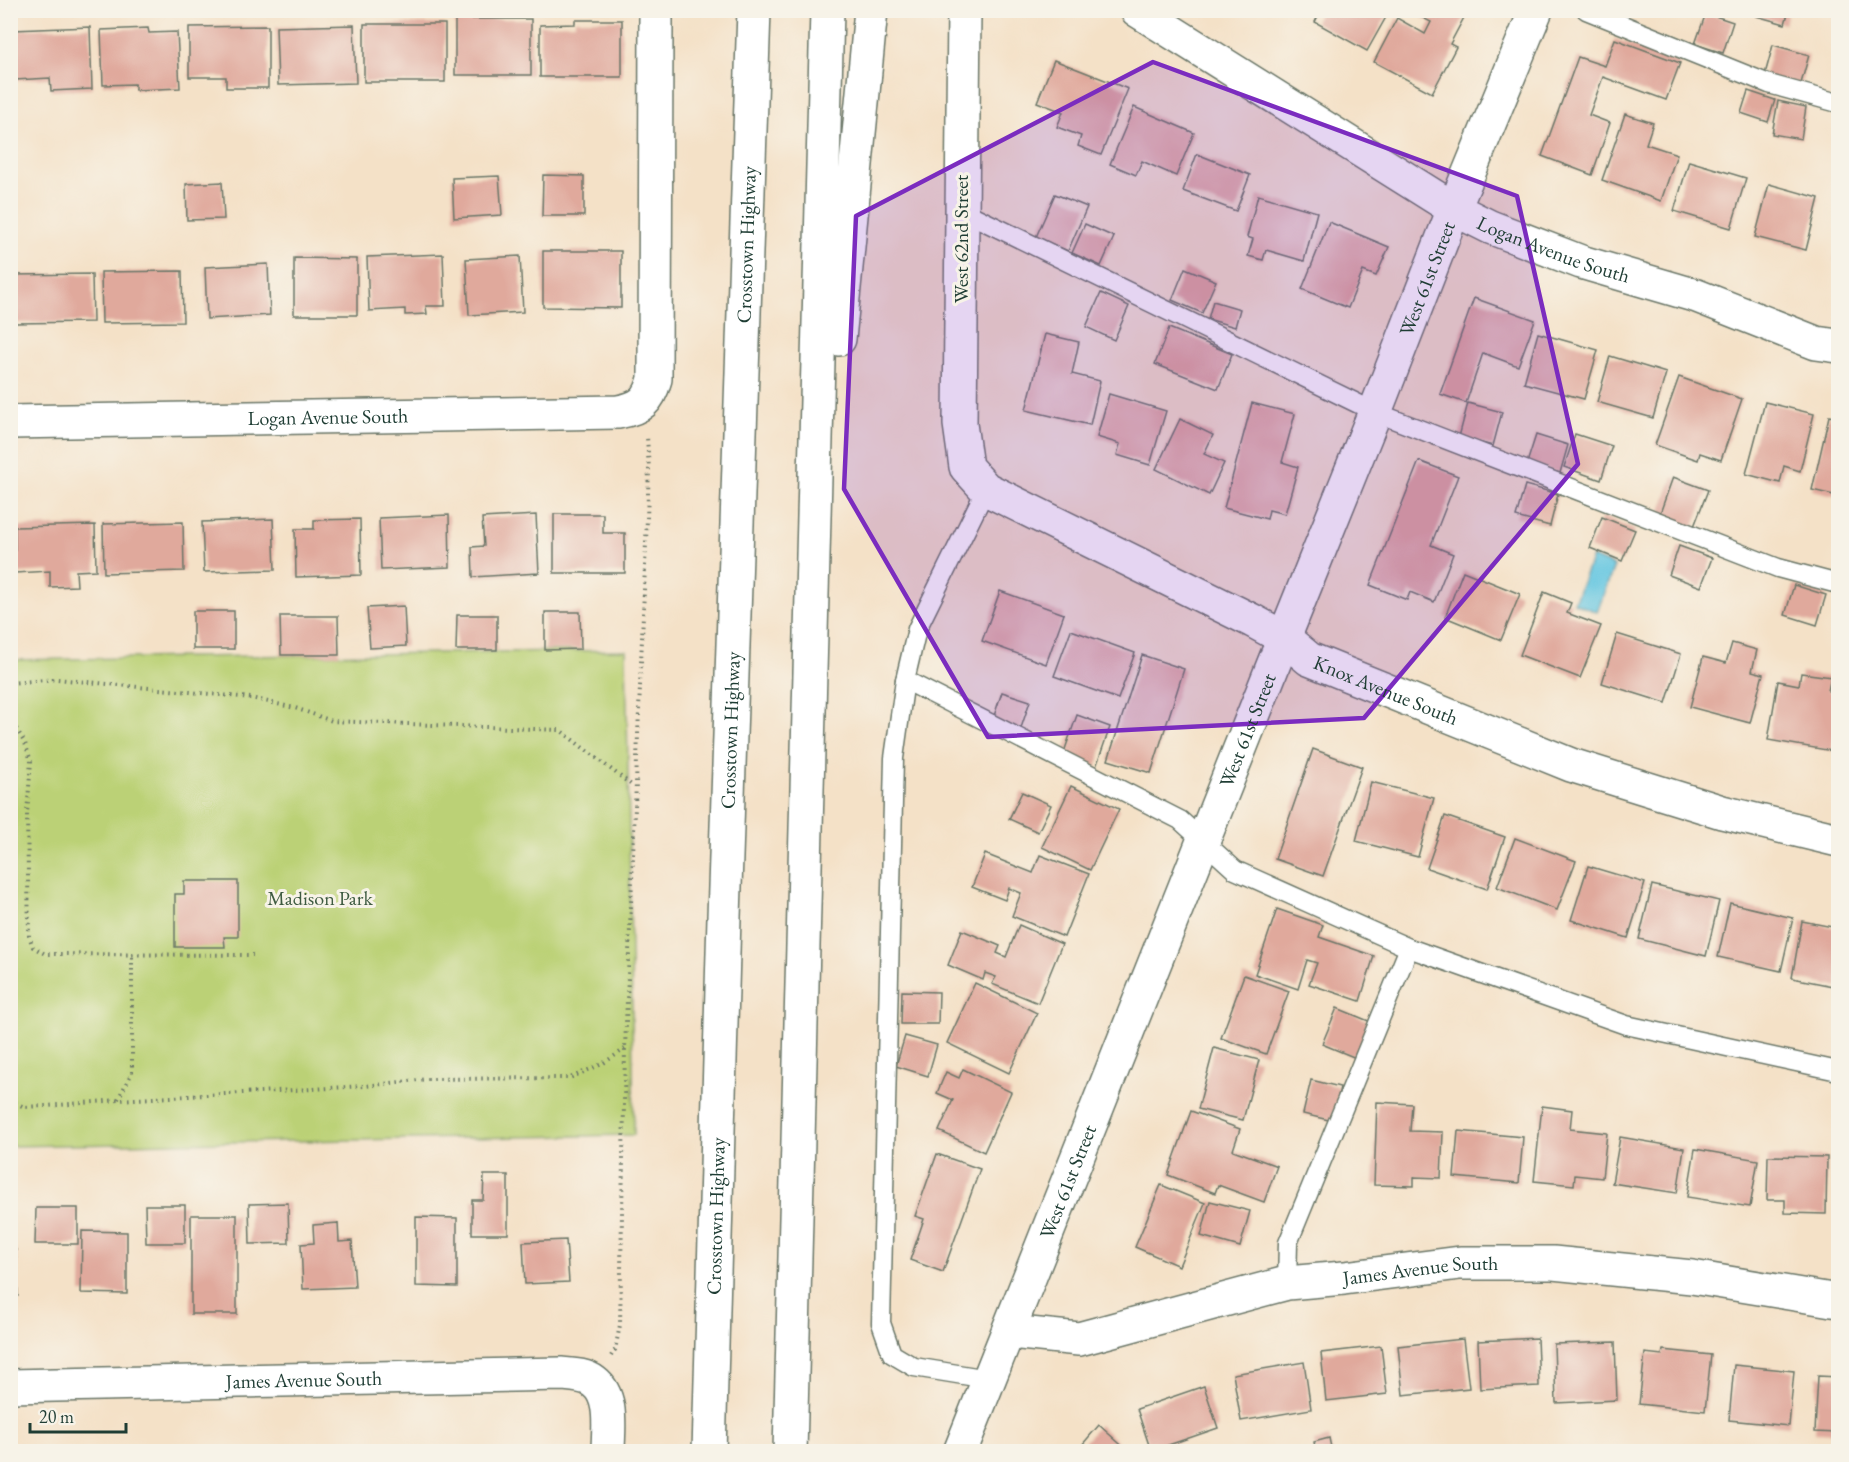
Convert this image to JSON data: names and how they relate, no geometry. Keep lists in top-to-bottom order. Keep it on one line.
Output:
{"streets":{"main road":["West 62nd Street","Crosstown Highway","Logan Avenue South","West 61st Street","Knox Avenue South","James Avenue South"]},"crossings":[["West 62nd Street","Knox Avenue South"],["Logan Avenue South","West 61st Street"],["West 61st Street","Knox Avenue South"],["West 61st Street","James Avenue South"]],"parks":["Madison Park"],"scale_bar":"20 m"}
